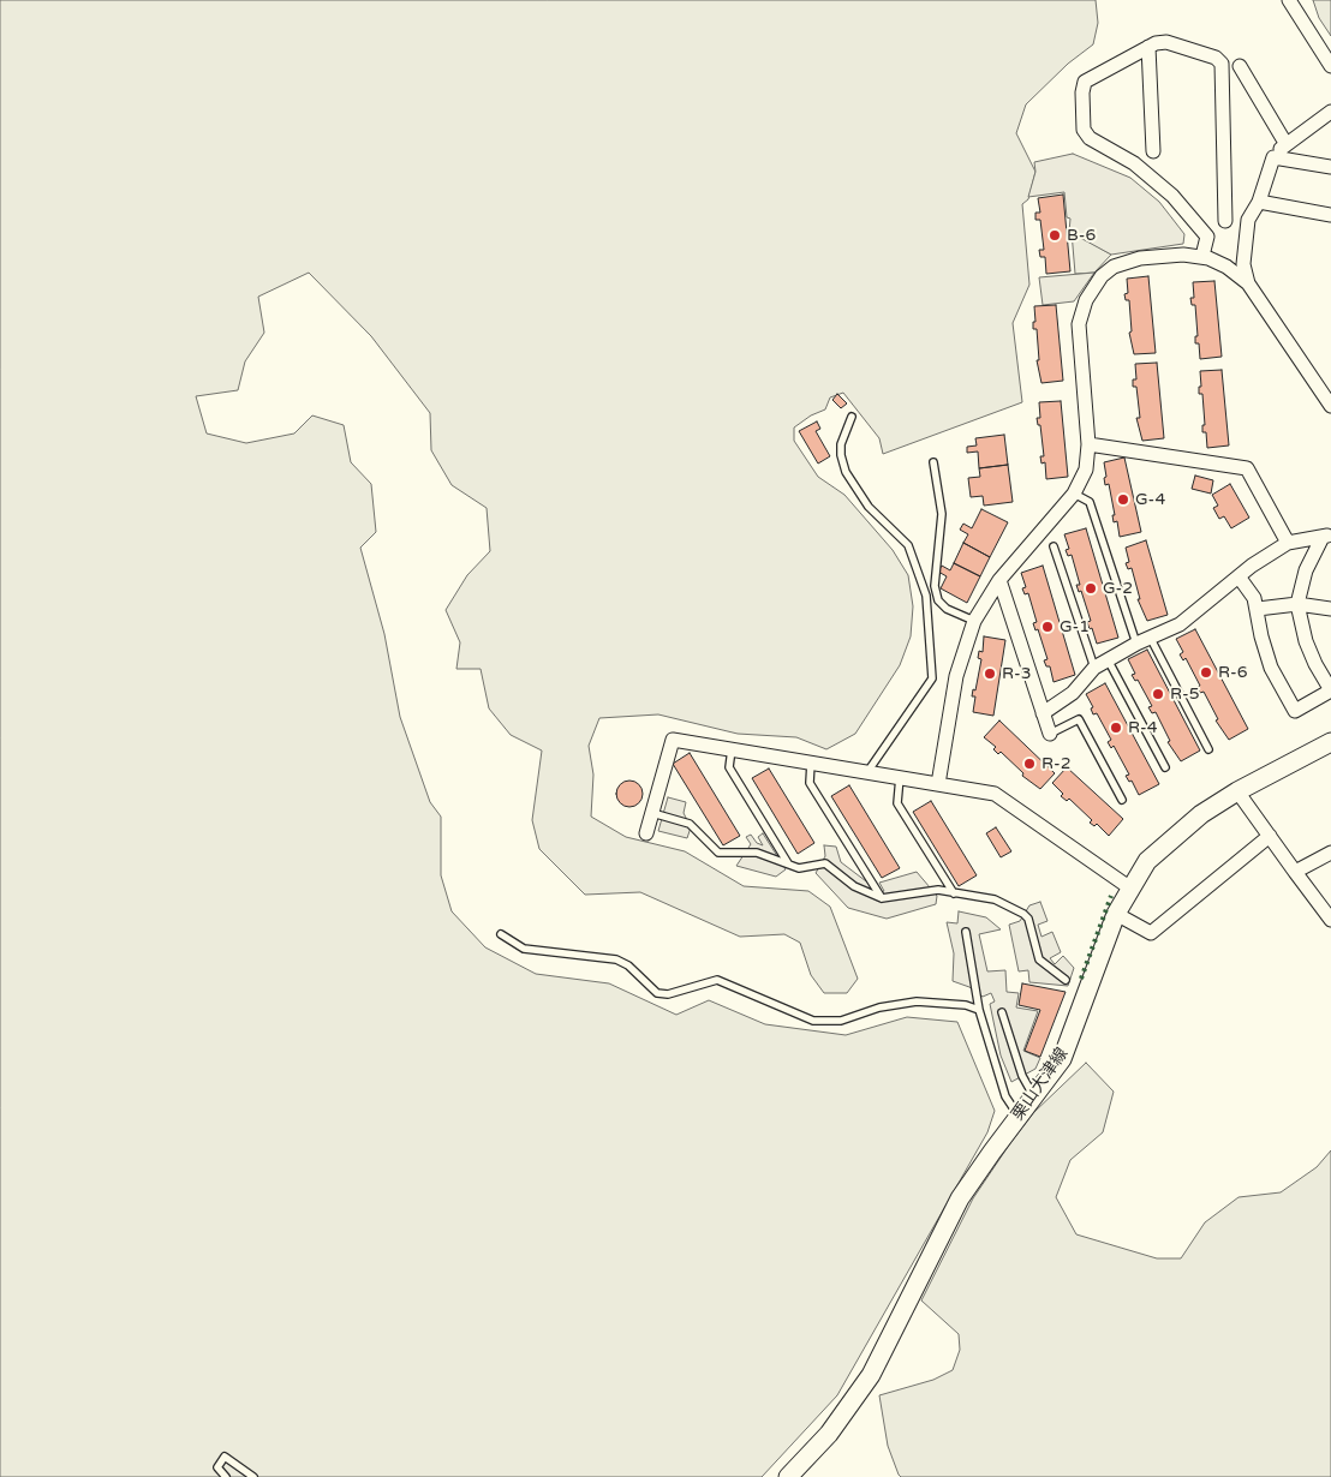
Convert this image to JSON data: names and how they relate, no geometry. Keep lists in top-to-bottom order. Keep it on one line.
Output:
{"streets":{"main road":["栗山大津線"]},"places":["B-6","G-4","G-2","G-1","R-6","R-3","R-5","R-4","R-2"]}
